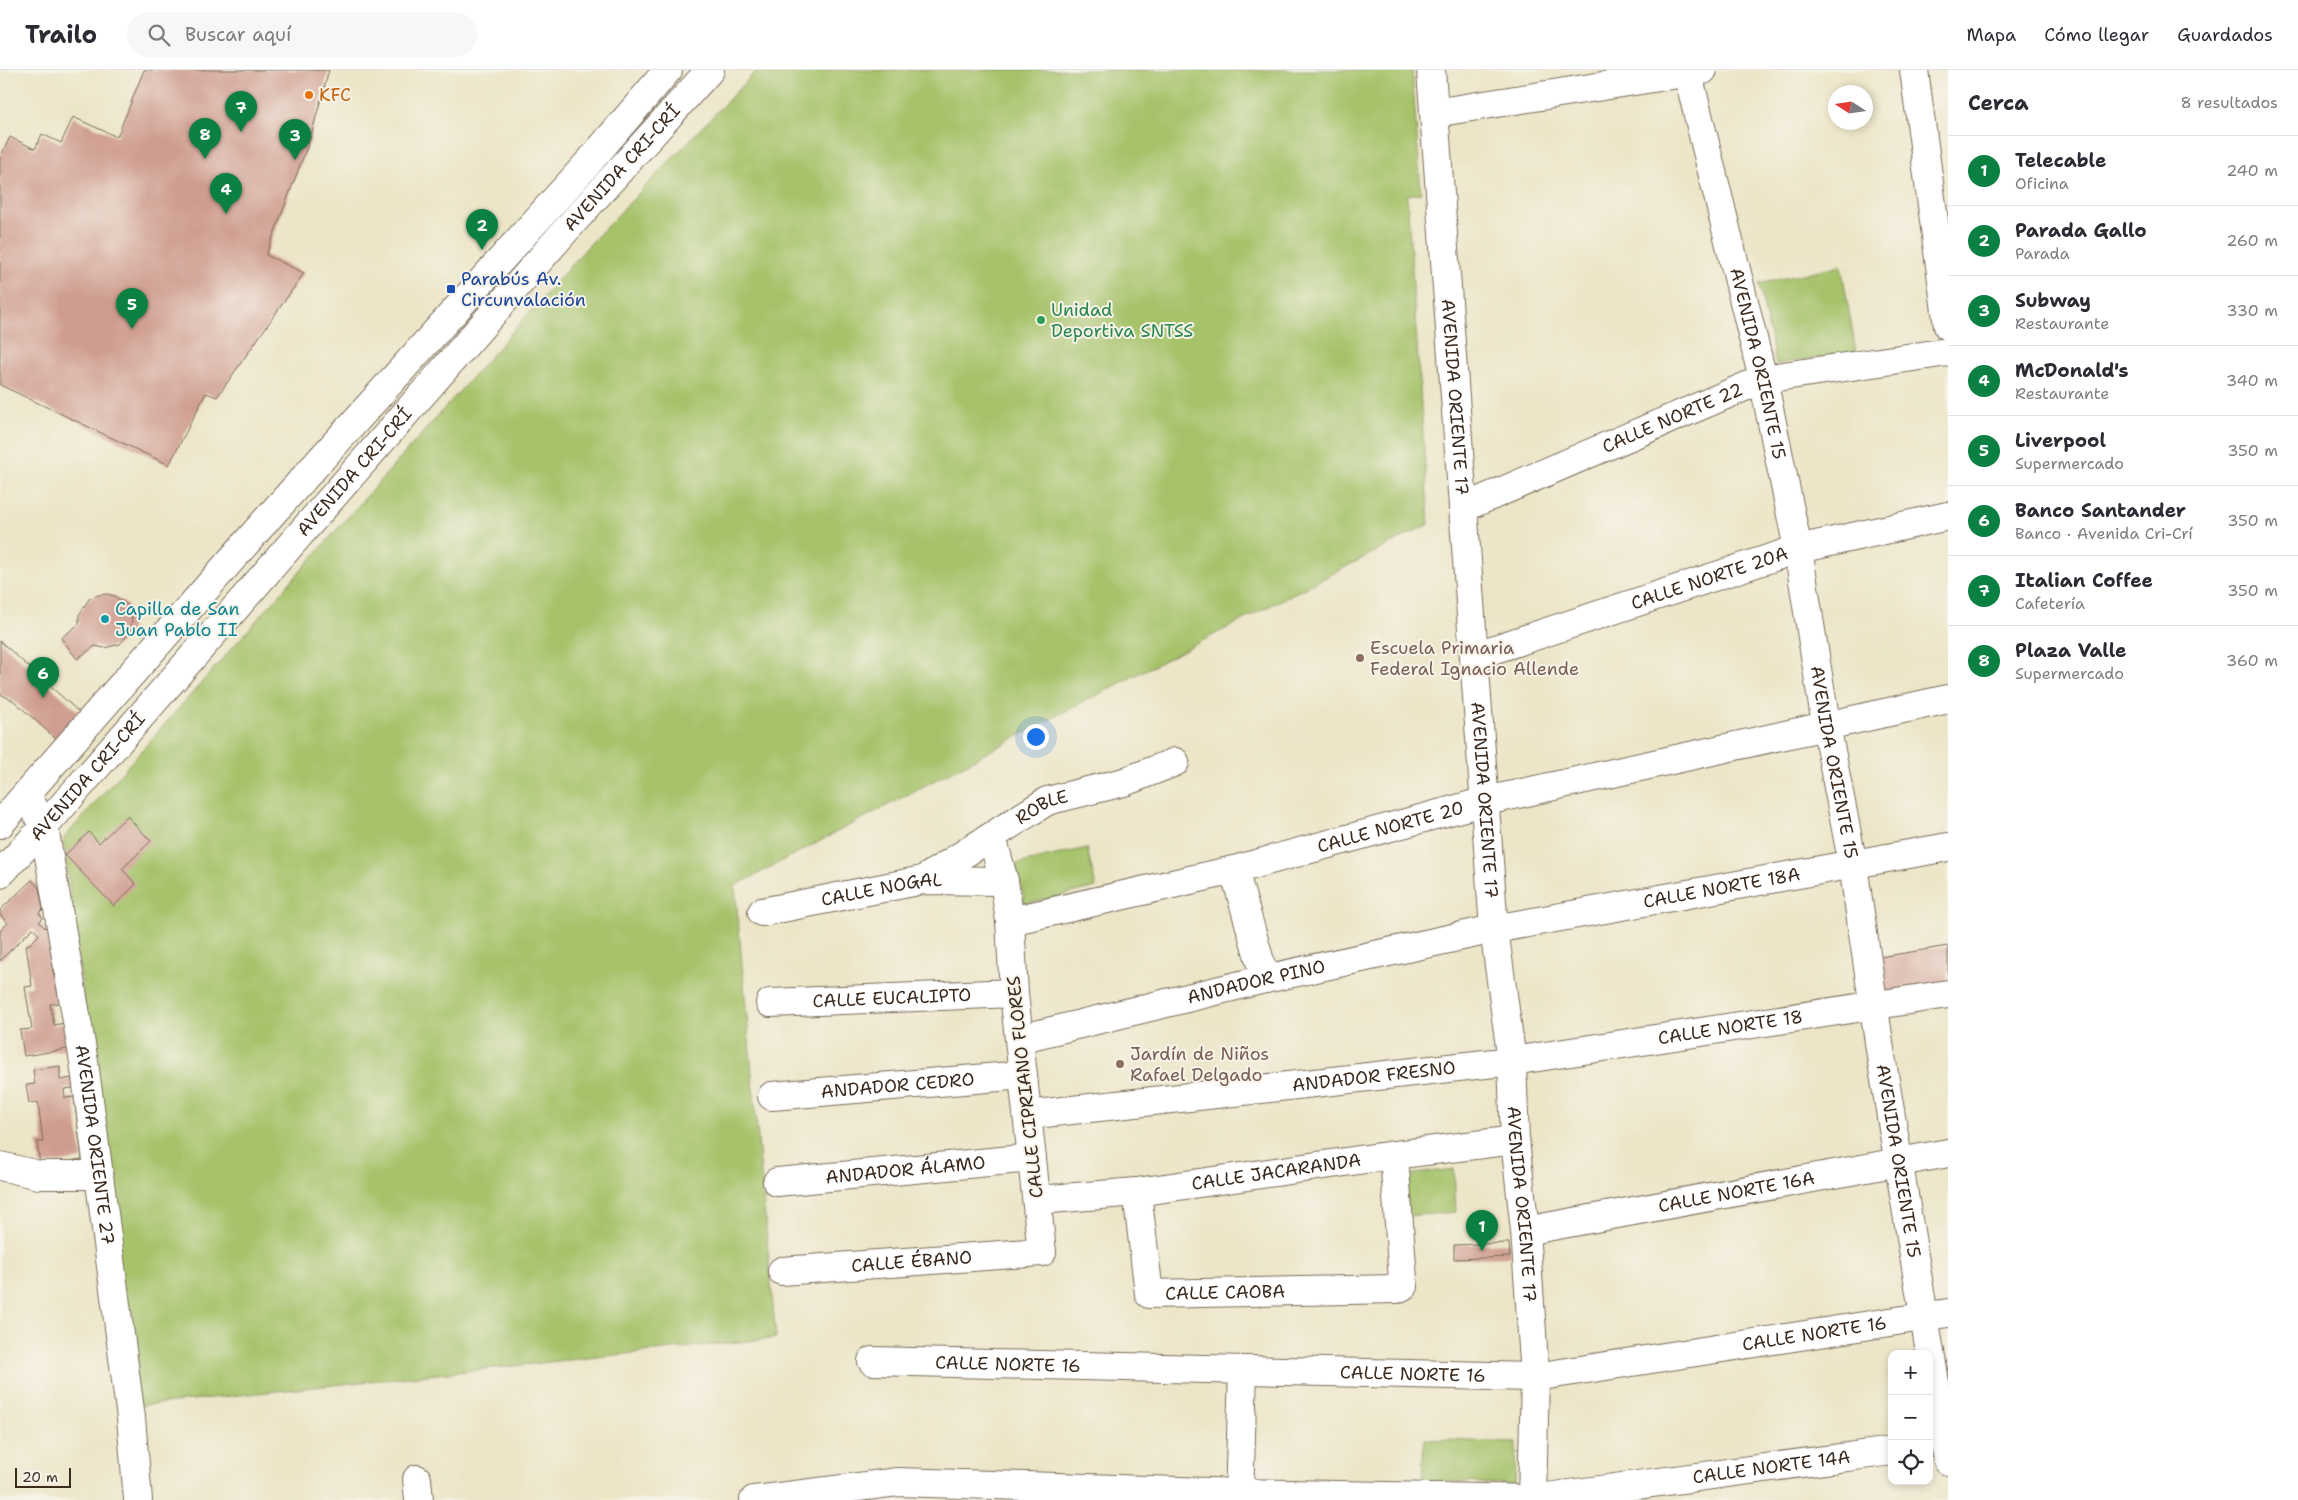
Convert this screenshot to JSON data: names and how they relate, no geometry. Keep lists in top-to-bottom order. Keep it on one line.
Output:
{"streets":{"street":["AVENIDA CRI-CRÍ","AVENIDA ORIENTE 15","AVENIDA ORIENTE 17","CALLE NORTE 22","CALLE NORTE 20A","ROBLE","CALLE NORTE 20","CALLE NORTE 18A","CALLE NOGAL","ANDADOR PINO","CALLE EUCALIPTO","CALLE NORTE 18","ANDADOR FRESNO","ANDADOR CEDRO","CALLE CIPRIANO FLORES","AVENIDA ORIENTE 27","ANDADOR ÁLAMO","CALLE JACARANDA","CALLE NORTE 16A","CALLE ÉBANO","CALLE CAOBA","CALLE NORTE 16","CALLE NORTE 14A"]},"crossings":[["AVENIDA CRI-CRÍ","AVENIDA ORIENTE 27"],["AVENIDA ORIENTE 15","CALLE NORTE 22"],["AVENIDA ORIENTE 15","CALLE NORTE 20A"],["AVENIDA ORIENTE 15","CALLE NORTE 20"],["AVENIDA ORIENTE 15","CALLE NORTE 18A"],["AVENIDA ORIENTE 15","CALLE NORTE 18"],["AVENIDA ORIENTE 15","CALLE NORTE 16A"],["AVENIDA ORIENTE 15","CALLE NORTE 16"],["AVENIDA ORIENTE 17","CALLE NORTE 22"],["AVENIDA ORIENTE 17","CALLE NORTE 20A"],["AVENIDA ORIENTE 17","CALLE NORTE 20"],["AVENIDA ORIENTE 17","CALLE NORTE 18A"],["AVENIDA ORIENTE 17","ANDADOR PINO"],["AVENIDA ORIENTE 17","CALLE NORTE 18"],["AVENIDA ORIENTE 17","ANDADOR FRESNO"],["AVENIDA ORIENTE 17","CALLE JACARANDA"],["AVENIDA ORIENTE 17","CALLE NORTE 16A"],["AVENIDA ORIENTE 17","CALLE NORTE 16"],["AVENIDA ORIENTE 17","CALLE NORTE 14A"],["ROBLE","CALLE NOGAL"],["ROBLE","CALLE CIPRIANO FLORES"],["CALLE NORTE 20","CALLE CIPRIANO FLORES"],["CALLE NORTE 18A","ANDADOR PINO"],["CALLE NOGAL","CALLE CIPRIANO FLORES"],["ANDADOR PINO","CALLE CIPRIANO FLORES"],["CALLE EUCALIPTO","CALLE CIPRIANO FLORES"],["CALLE NORTE 18","ANDADOR FRESNO"],["ANDADOR FRESNO","CALLE CIPRIANO FLORES"],["ANDADOR CEDRO","CALLE CIPRIANO FLORES"],["CALLE CIPRIANO FLORES","ANDADOR ÁLAMO"],["CALLE CIPRIANO FLORES","CALLE JACARANDA"],["CALLE CIPRIANO FLORES","CALLE ÉBANO"],["CALLE JACARANDA","CALLE CAOBA"]],"places":{"other":["KFC","Unidad Deportiva SNTSS","Capilla de San Juan Pablo II","Escuela Primaria Federal Ignacio Allende","Jardín de Niños Rafael Delgado"],"transit":["Parabús Av. Circunvalación"]},"scale_bar":"20 m","north":"left","page":{"header":"Trailo","search":"Buscar aquí","nav":["Mapa","Cómo llegar","Guardados"],"heading":["Cerca","8 resultados"],"pins":["7","8","3","4","2","5","6","1"],"list":[{"mark":"1","name":"Telecable","note":"Oficina","value":"240 m"},{"mark":"2","name":"Parada Gallo","note":"Parada","value":"260 m"},{"mark":"3","name":"Subway","note":"Restaurante","value":"330 m"},{"mark":"4","name":"McDonald's","note":"Restaurante","value":"340 m"},{"mark":"5","name":"Liverpool","note":"Supermercado","value":"350 m"},{"mark":"6","name":"Banco Santander","note":"Banco · Avenida Cri-Crí","value":"350 m"},{"mark":"7","name":"Italian Coffee","note":"Cafetería","value":"350 m"},{"mark":"8","name":"Plaza Valle","note":"Supermercado","value":"360 m"}],"map_buttons":["+","−"],"scale":"20 m"}}
